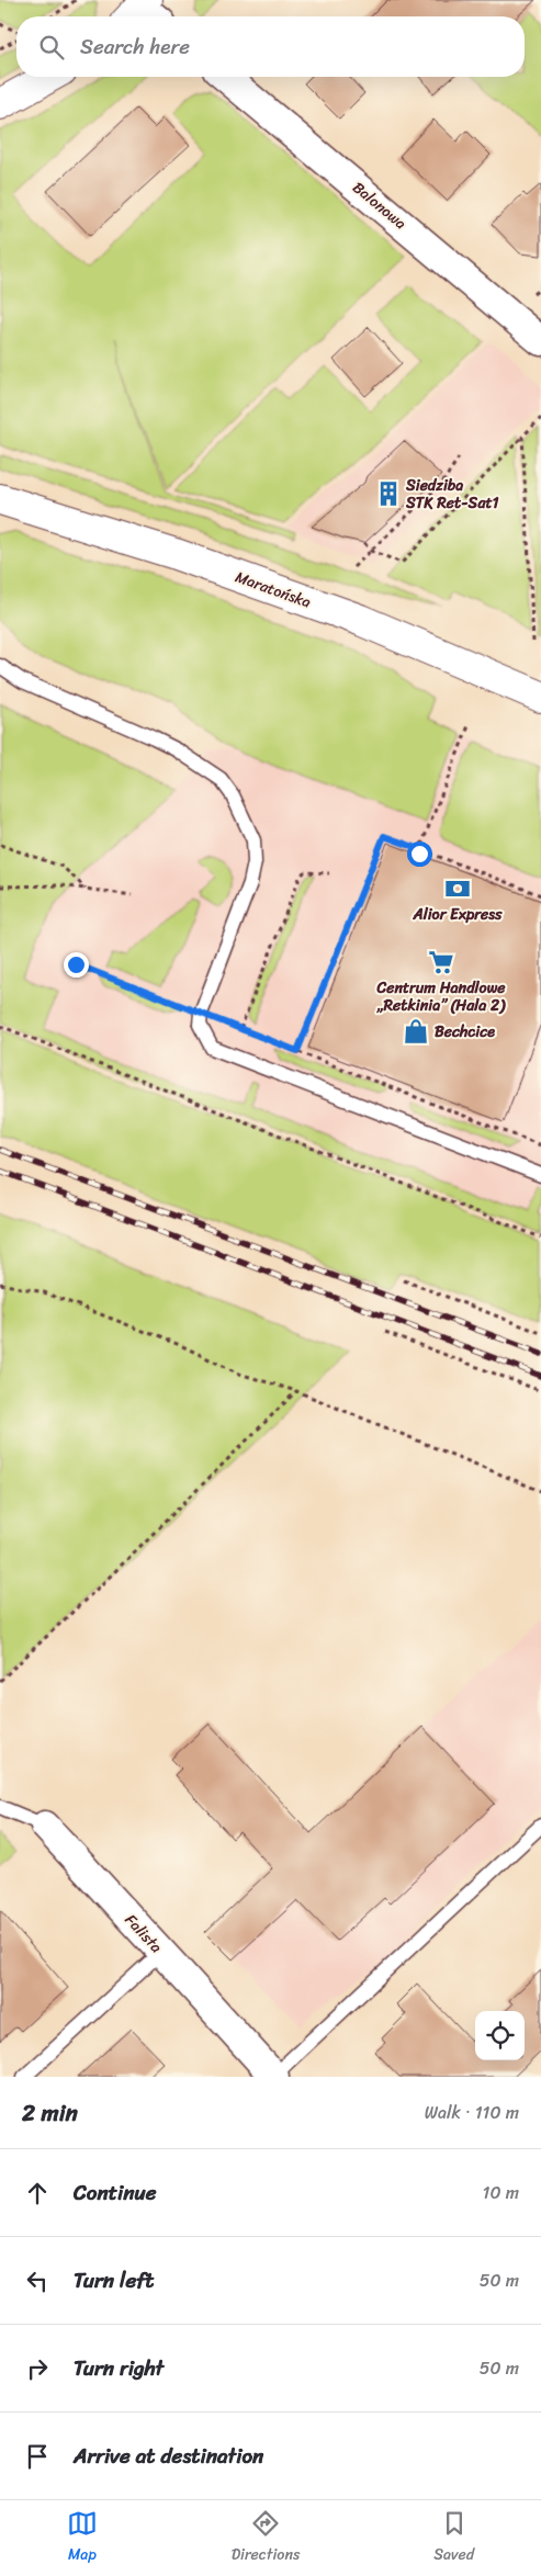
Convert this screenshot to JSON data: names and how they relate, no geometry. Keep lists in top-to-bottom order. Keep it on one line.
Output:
{"streets":{"main road":["Maratońska"],"street":["Balonowa","Falista"]},"places":{"building":["Siedziba STK Ret-Sat1"],"bank":["Alior Express"],"supermarket":["Centrum Handlowe „Retkinia” (Hala 2)"],"shop":["Bechcice"]},"page":{"search":"Search here","heading":["2 min","Walk · 110 m"],"list":[["Continue","10 m"],["Turn left","50 m"],["Turn right","50 m"],"Arrive at destination"],"nav":["Map","Directions","Saved"]}}
